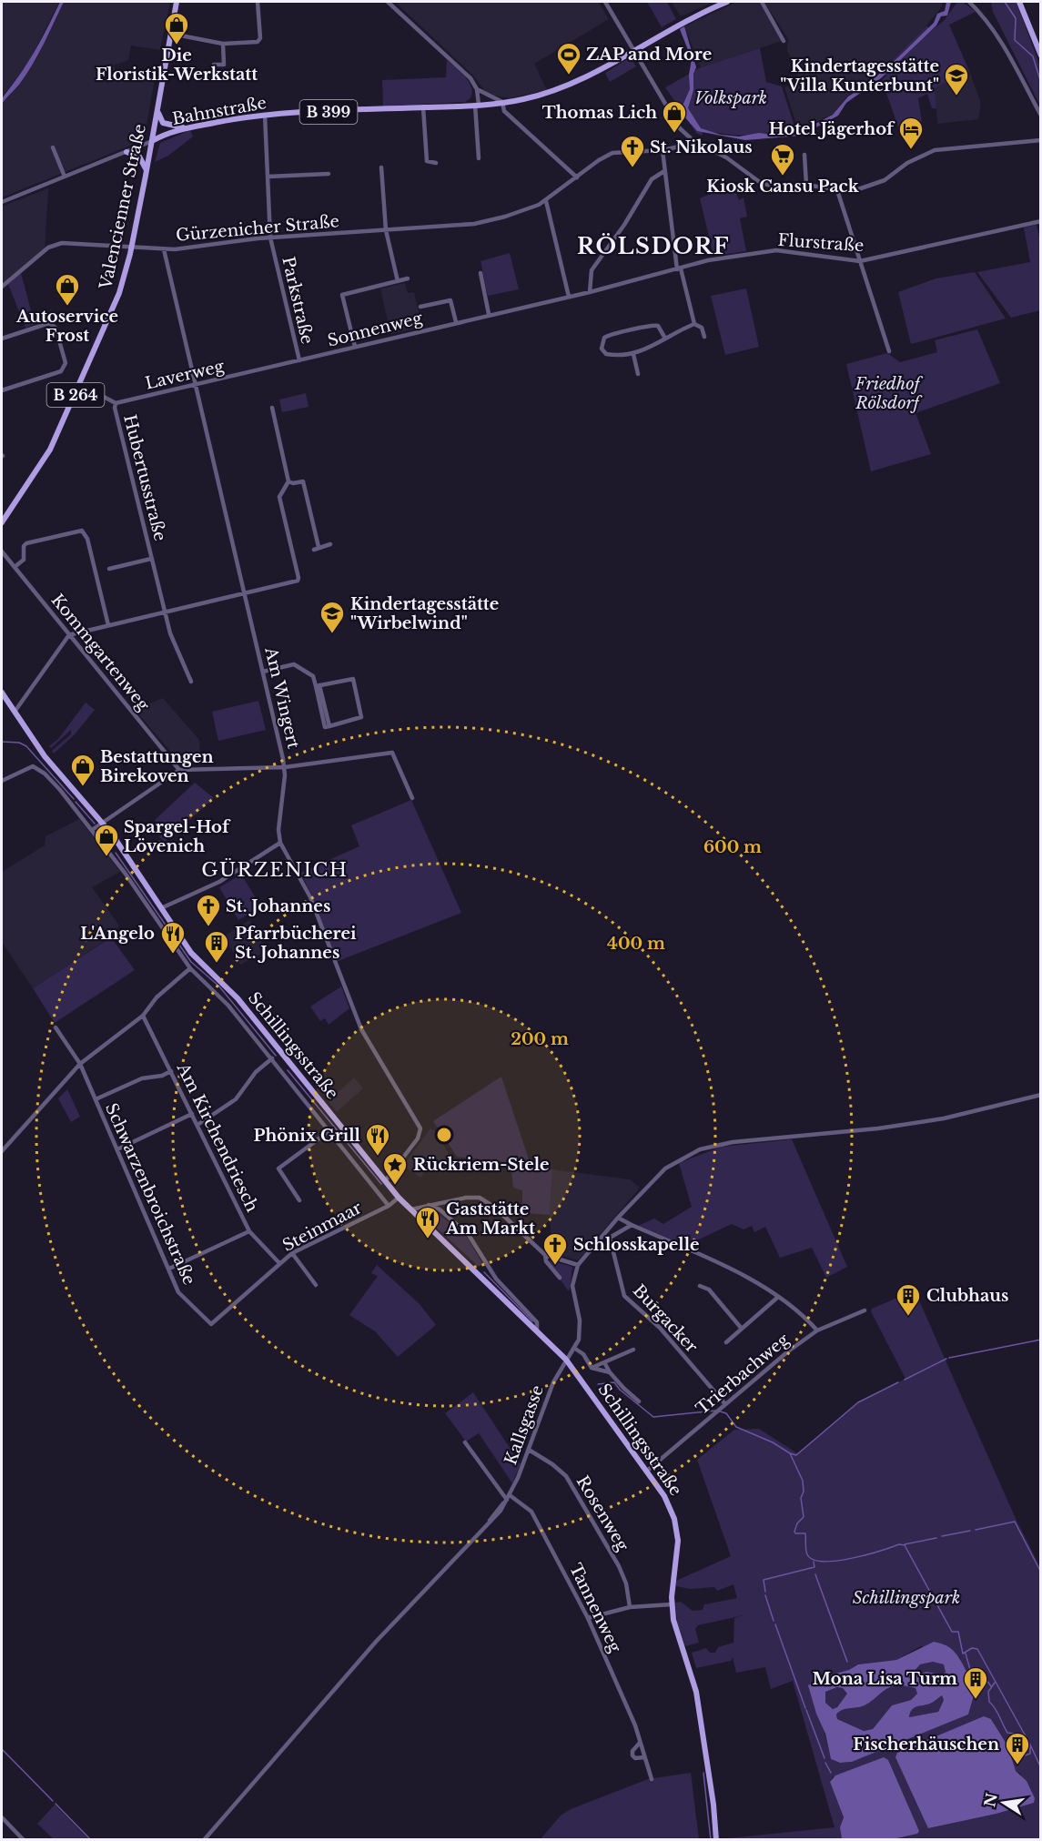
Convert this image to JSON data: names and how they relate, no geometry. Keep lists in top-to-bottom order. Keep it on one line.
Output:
{"streets":{"main road":["Bahnstraße","B 399","Valencienner Straße","B 264","Schillingsstraße"],"street":["Gürzenicher Straße","Flurstraße","Parkstraße","Sonnenweg","Laverweg","Hubertusstraße","Kommgartenweg","Am Wingert","Am Kirchendriesch","Schwarzenbroichstraße","Steinmaar","Burgacker","Trierbachweg","Kallsgasse","Rosenweg","Tannenweg"]},"crossings":[["Bahnstraße","Valencienner Straße"],["Bahnstraße","Parkstraße"],["Valencienner Straße","Gürzenicher Straße"],["Gürzenicher Straße","Parkstraße"],["Gürzenicher Straße","Am Wingert"],["Flurstraße","Sonnenweg"],["Parkstraße","Sonnenweg"],["Parkstraße","Laverweg"],["Sonnenweg","Laverweg"],["Laverweg","Hubertusstraße"],["Laverweg","Am Wingert"],["Am Wingert","Schillingsstraße"],["Schillingsstraße","Steinmaar"],["Schillingsstraße","Trierbachweg"],["Schillingsstraße","Kallsgasse"],["Am Kirchendriesch","Steinmaar"],["Schwarzenbroichstraße","Steinmaar"],["Burgacker","Trierbachweg"],["Kallsgasse","Rosenweg"],["Kallsgasse","Tannenweg"]],"districts":["RÖLSDORF","GÜRZENICH"],"parks":["Volkspark","Friedhof Rölsdorf","Schillingspark"],"places":{"shop":["Die Floristik-Werkstatt","Thomas Lich","Autoservice Frost","Bestattungen Birekoven","Spargel-Hof Lövenich"],"sports":["ZAP and More"],"school or university":["Kindertagesstätte \"Villa Kunterbunt\"","Kindertagesstätte \"Wirbelwind\""],"hotel":["Hotel Jägerhof"],"church":["St. Nikolaus","St. Johannes","Schlosskapelle"],"supermarket":["Kiosk Cansu Pack"],"restaurant":["L'Angelo","Phönix Grill","Gaststätte Am Markt"],"building":["Pfarrbücherei St. Johannes","Clubhaus","Mona Lisa Turm","Fischerhäuschen"],"place":["Rückriem-Stele"]},"north":"left","rings":["600 m","400 m","200 m"]}
